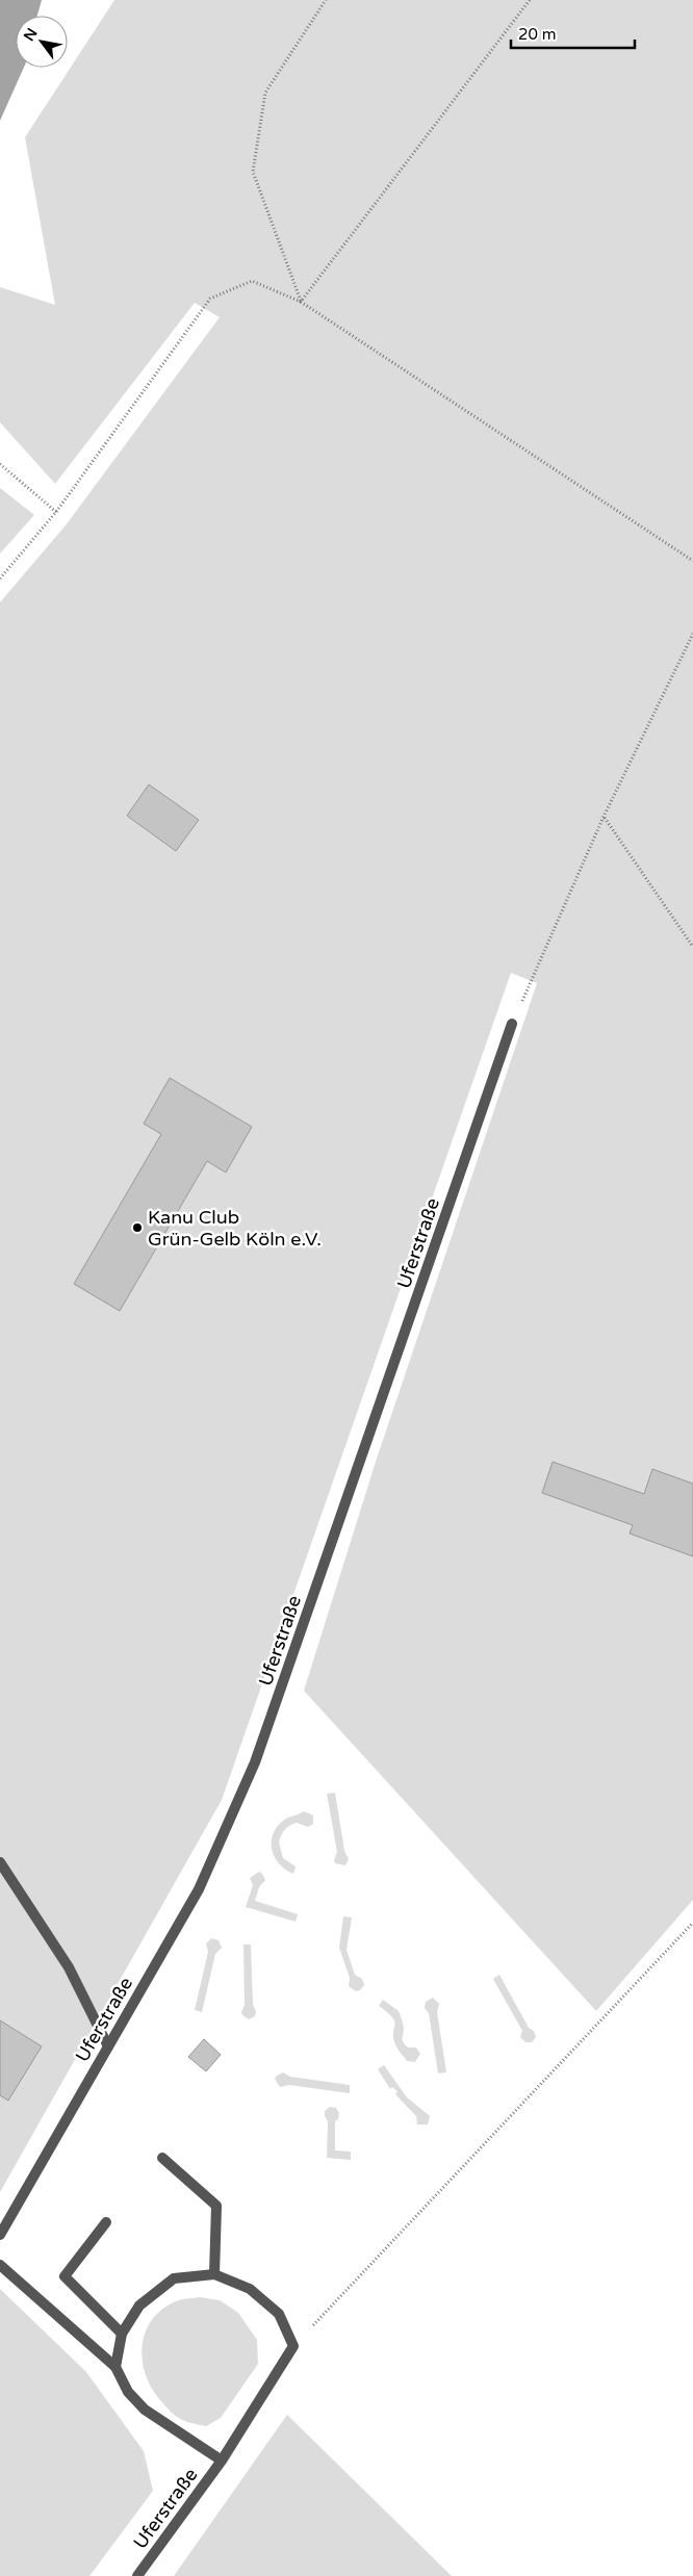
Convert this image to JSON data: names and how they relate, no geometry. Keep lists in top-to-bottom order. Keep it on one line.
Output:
{"streets":{"street":["Uferstraße"]},"places":["Kanu Club Grün-Gelb Köln e.V."],"scale_bar":"20 m","north":"top left"}
